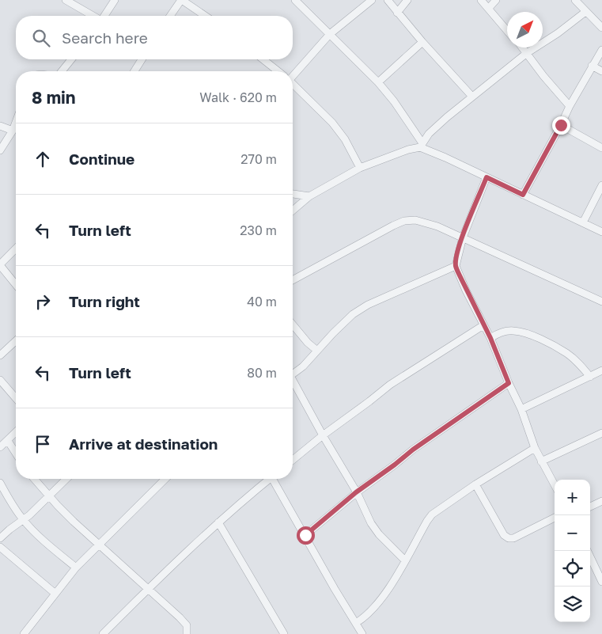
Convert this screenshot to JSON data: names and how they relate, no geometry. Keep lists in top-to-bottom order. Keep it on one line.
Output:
{"north":"top right","page":{"search":"Search here","heading":["8 min","Walk · 620 m"],"list":[["Continue","270 m"],["Turn left","230 m"],["Turn right","40 m"],["Turn left","80 m"],"Arrive at destination"],"map_buttons":["+","−"]}}
